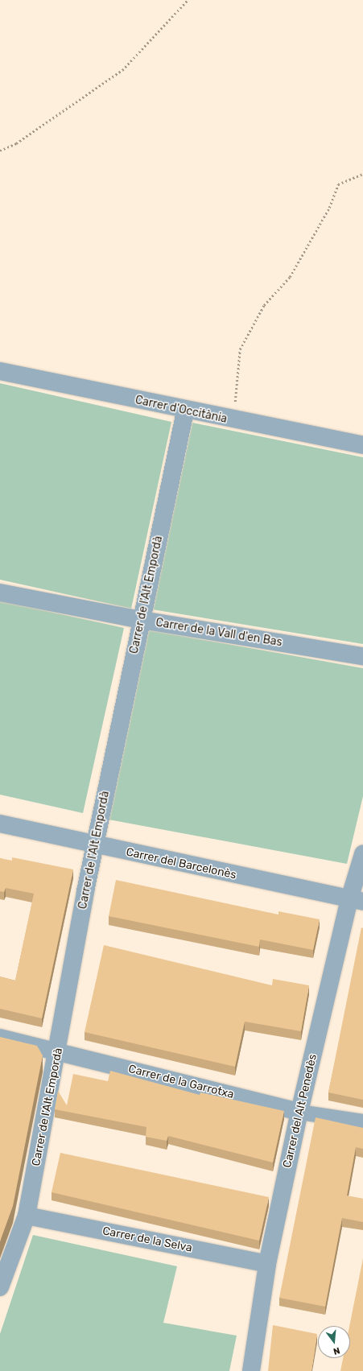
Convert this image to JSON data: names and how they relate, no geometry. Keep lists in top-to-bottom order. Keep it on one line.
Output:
{"streets":{"street":["Carrer d'Occitània","Carrer de l'Alt Empordà","Carrer de la Vall d'en Bas","Carrer del Barcelonès","Carrer de la Garrotxa","Carrer del Alt Penedès","Carrer de la Selva"]},"crossings":[["Carrer d'Occitània","Carrer de l'Alt Empordà"],["Carrer de l'Alt Empordà","Carrer de la Vall d'en Bas"],["Carrer de l'Alt Empordà","Carrer del Barcelonès"],["Carrer de l'Alt Empordà","Carrer de la Garrotxa"],["Carrer de l'Alt Empordà","Carrer de la Selva"],["Carrer del Barcelonès","Carrer del Alt Penedès"],["Carrer de la Garrotxa","Carrer del Alt Penedès"],["Carrer del Alt Penedès","Carrer de la Selva"]],"north":"bottom"}
